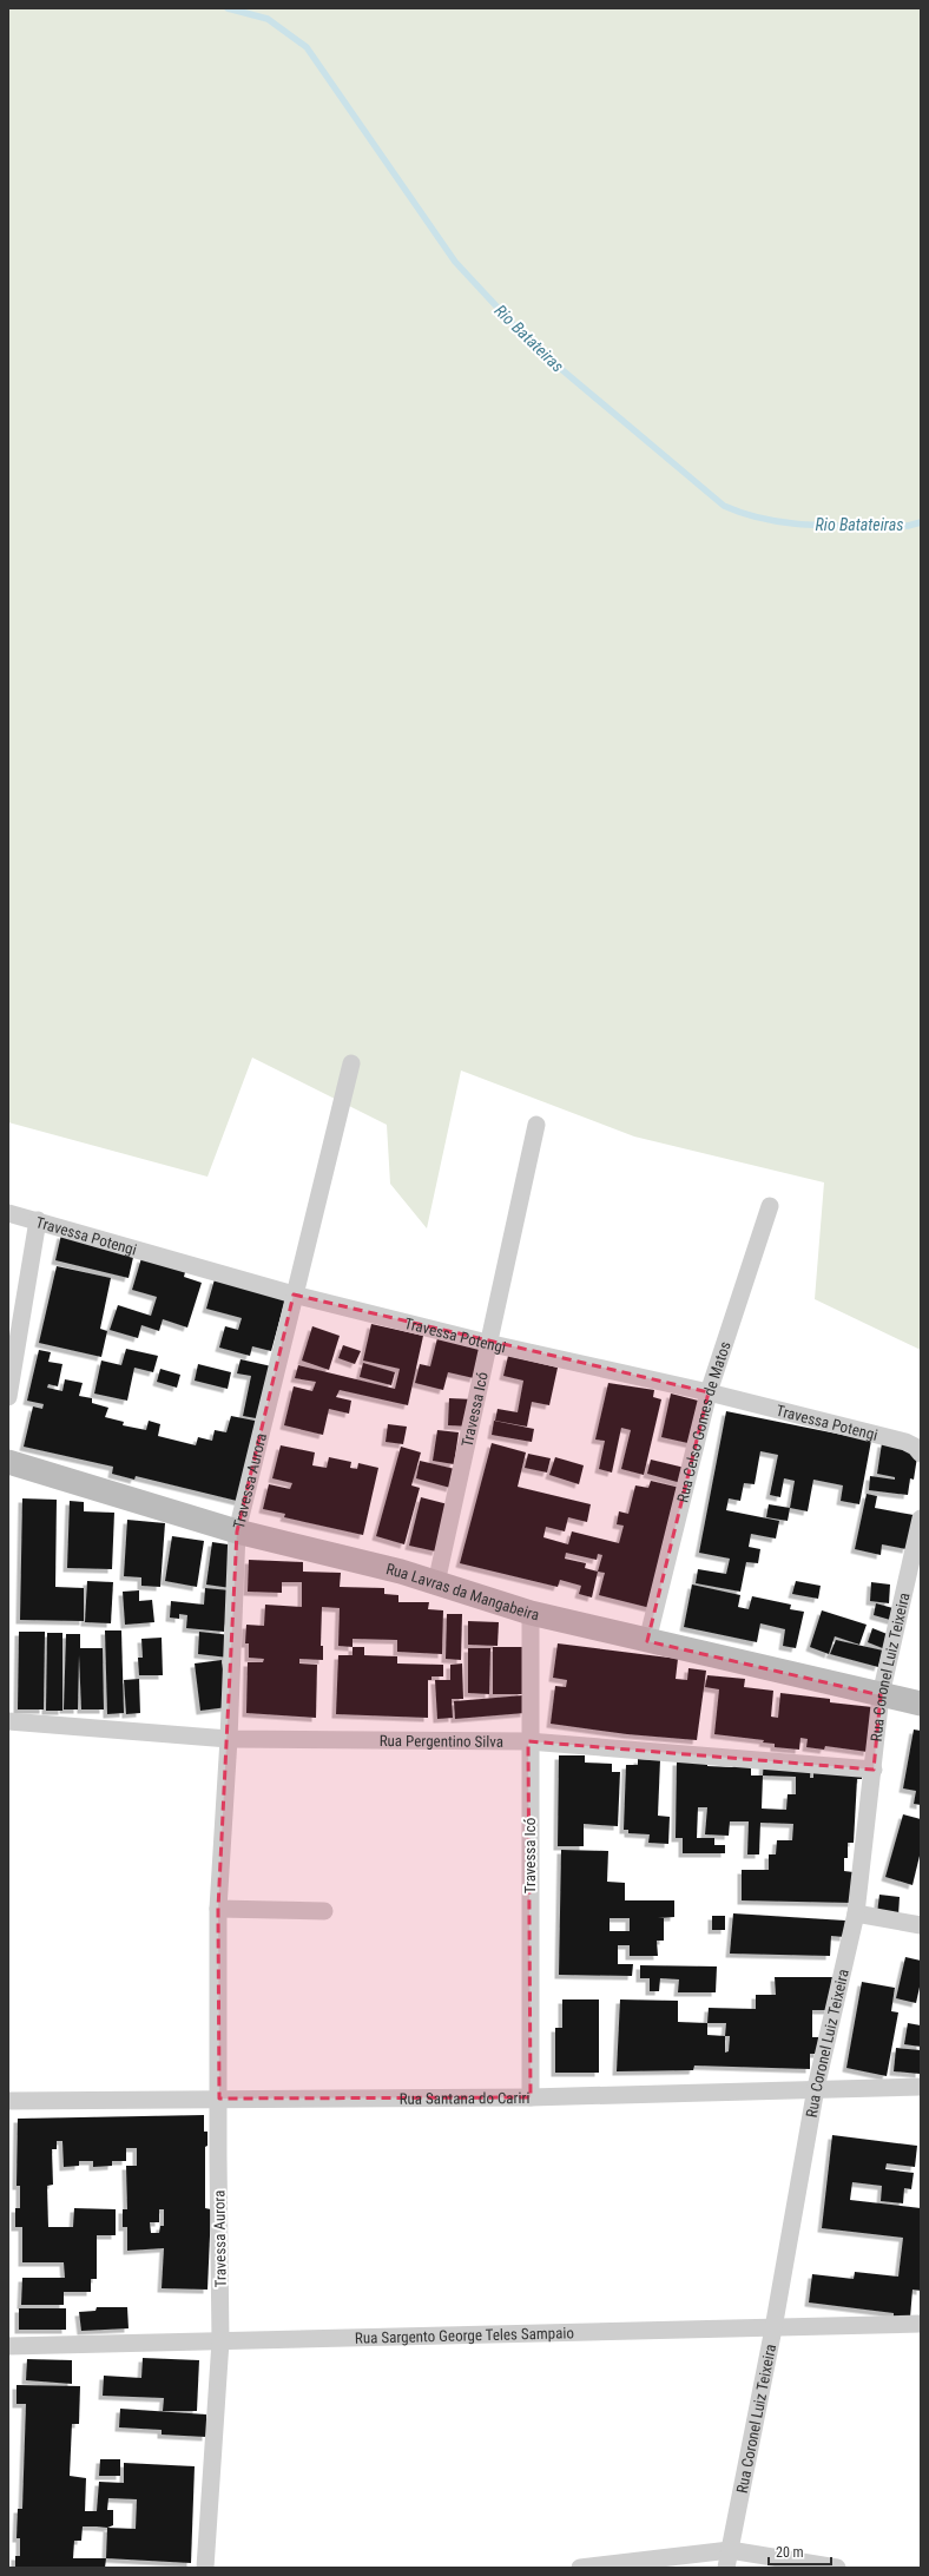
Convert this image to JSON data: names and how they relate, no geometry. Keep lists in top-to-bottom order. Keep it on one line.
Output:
{"streets":{"street":["Travessa Potengi","Travessa Icó","Rua Celso Gomes de Matos","Travessa Aurora","Rua Lavras da Mangabeira","Rua Coronel Luiz Teixeira","Rua Pergentino Silva","Rua Santana do Cariri","Rua Sargento George Teles Sampaio"]},"crossings":[["Travessa Potengi","Travessa Icó"],["Travessa Potengi","Rua Celso Gomes de Matos"],["Travessa Potengi","Travessa Aurora"],["Travessa Icó","Rua Lavras da Mangabeira"],["Travessa Icó","Rua Pergentino Silva"],["Travessa Icó","Rua Santana do Cariri"],["Rua Celso Gomes de Matos","Rua Lavras da Mangabeira"],["Travessa Aurora","Rua Lavras da Mangabeira"],["Travessa Aurora","Rua Pergentino Silva"],["Travessa Aurora","Rua Santana do Cariri"],["Travessa Aurora","Rua Sargento George Teles Sampaio"],["Rua Lavras da Mangabeira","Rua Coronel Luiz Teixeira"],["Rua Coronel Luiz Teixeira","Rua Pergentino Silva"],["Rua Coronel Luiz Teixeira","Rua Santana do Cariri"],["Rua Coronel Luiz Teixeira","Rua Sargento George Teles Sampaio"]],"water":["Rio Batateiras"],"scale_bar":"20 m"}
